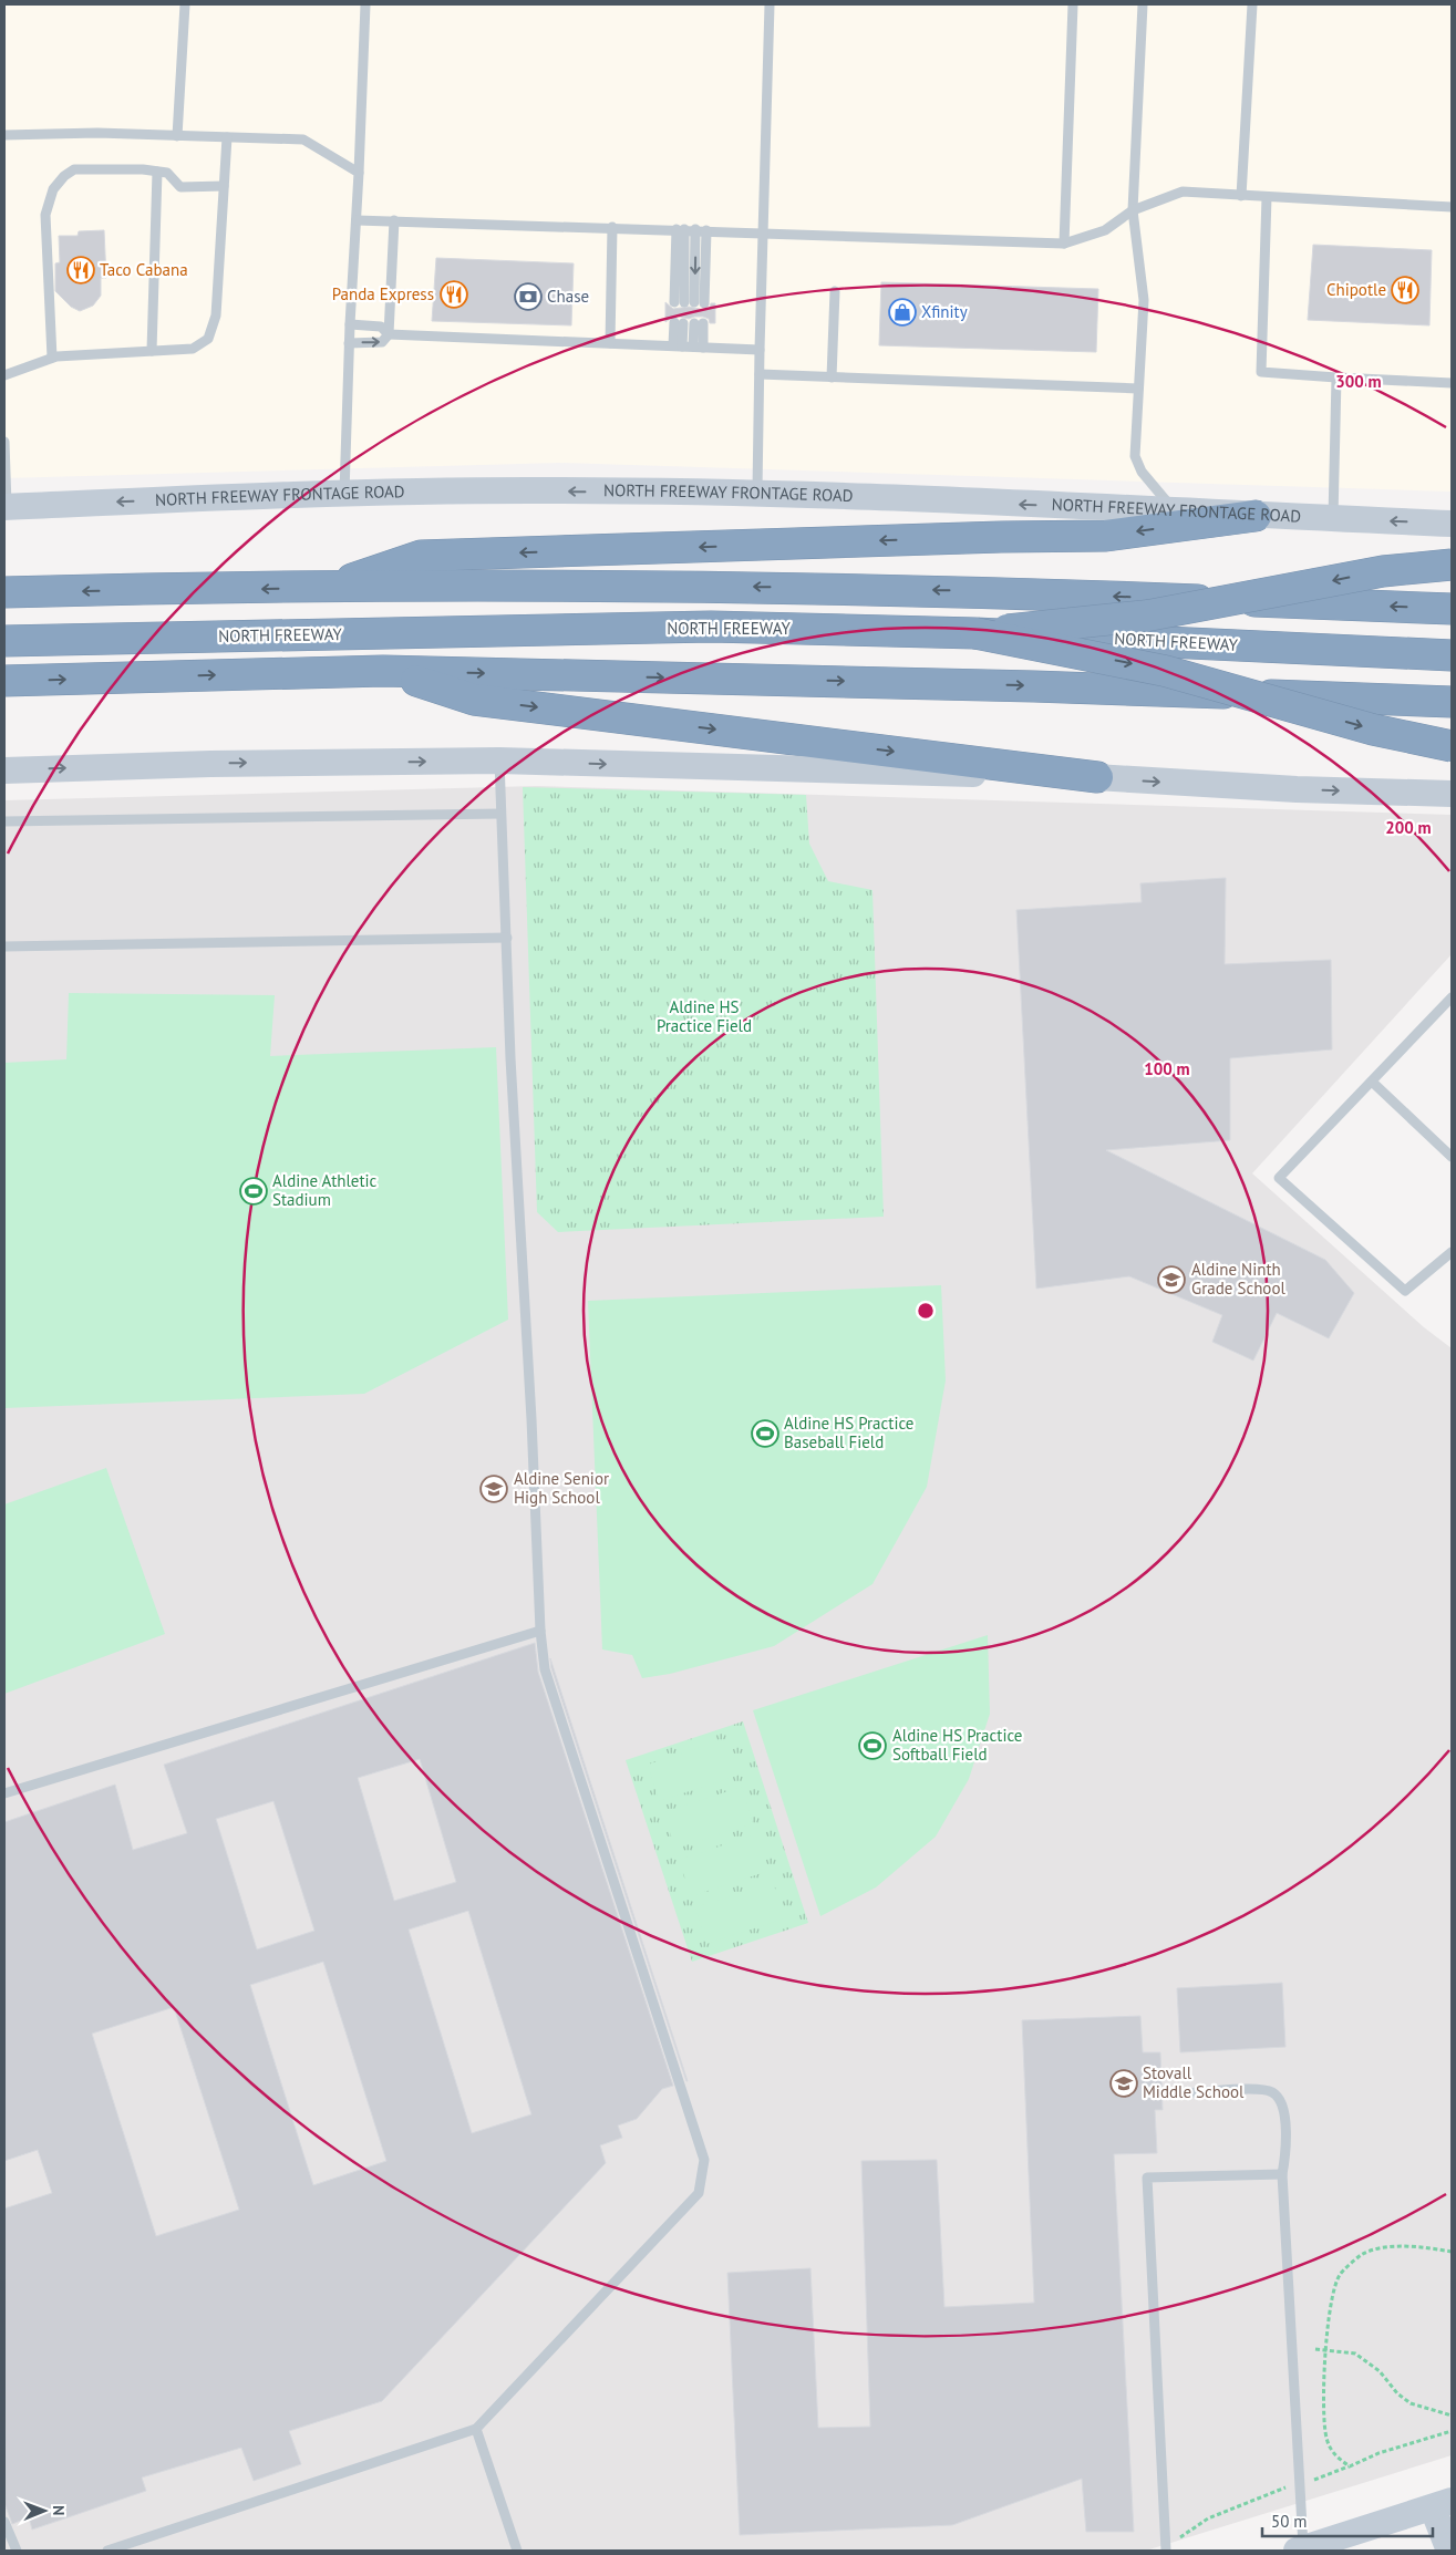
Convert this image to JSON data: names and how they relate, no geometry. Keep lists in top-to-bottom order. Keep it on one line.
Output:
{"streets":{"highway":["NORTH FREEWAY"],"main road":["NORTH FREEWAY FRONTAGE ROAD"]},"one_way":["NORTH FREEWAY FRONTAGE ROAD"],"parks":["Aldine HS Practice Field"],"places":{"restaurant":["Taco Cabana","Chipotle","Panda Express"],"bank":["Chase"],"shop":["Xfinity"],"sports":["Aldine Athletic Stadium","Aldine HS Practice Baseball Field","Aldine HS Practice Softball Field"],"school or university":["Aldine Ninth Grade School","Aldine Senior High School","Stovall Middle School"]},"scale_bar":"50 m","north":"right","rings":["300 m","200 m","100 m"]}
